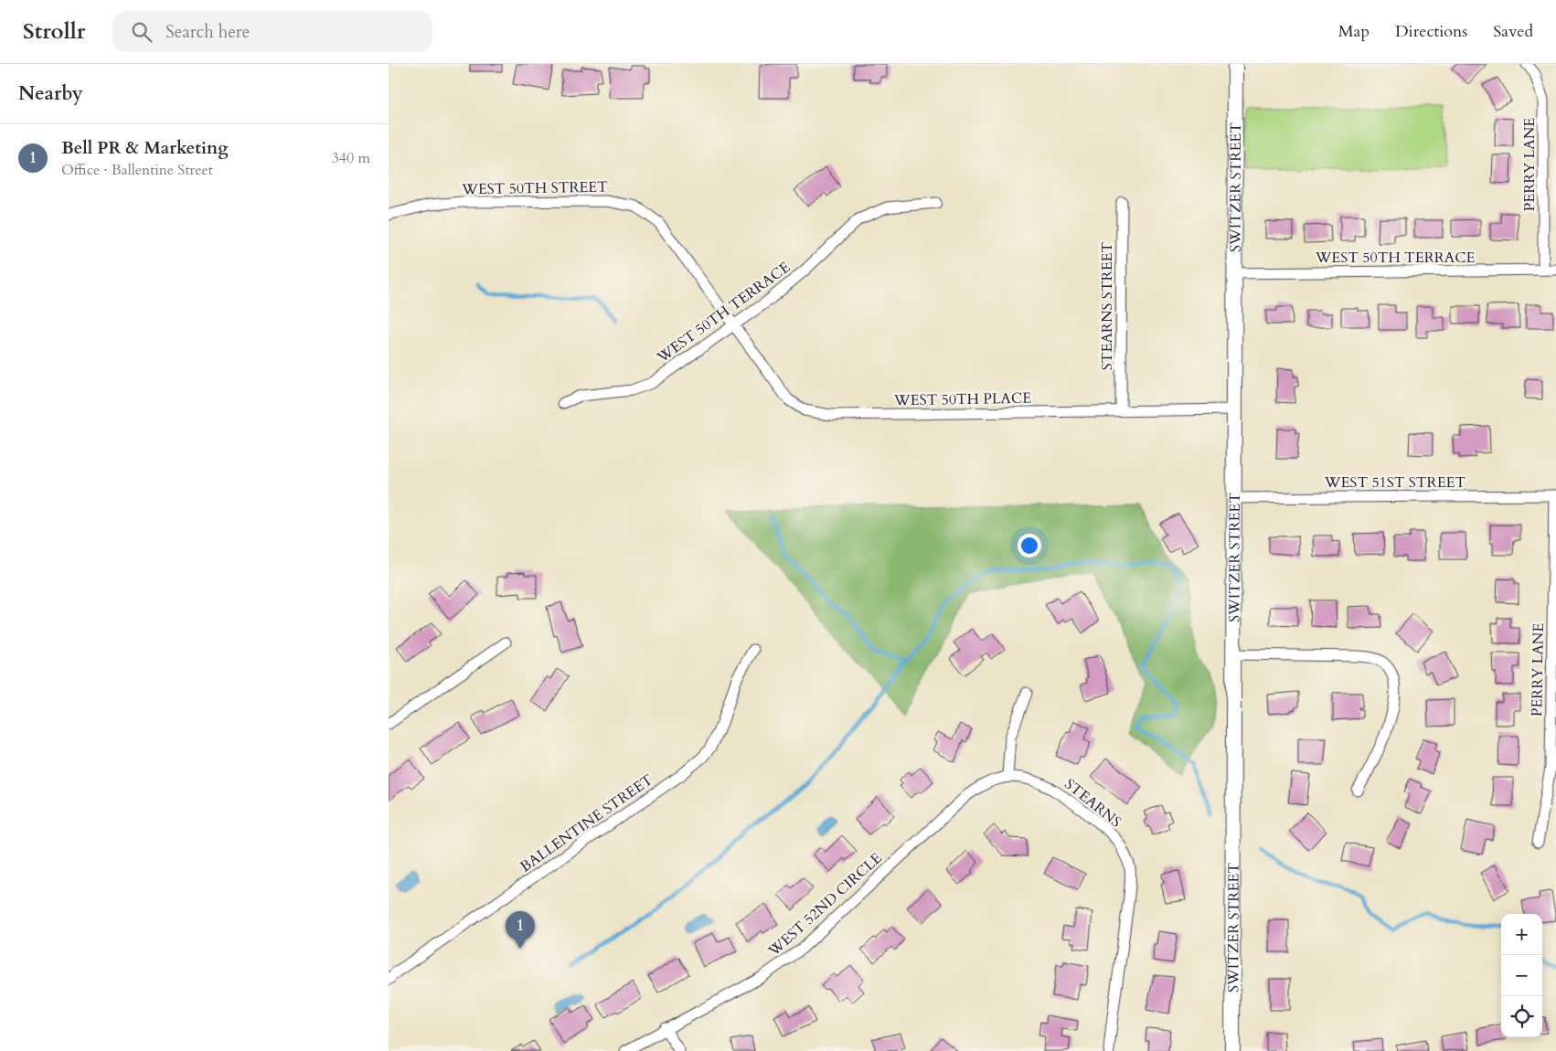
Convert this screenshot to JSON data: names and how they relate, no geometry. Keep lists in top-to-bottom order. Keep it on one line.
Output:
{"streets":{"street":["PERRY LANE","WEST 50TH STREET","SWITZER STREET","WEST 50TH TERRACE","STEARNS STREET","WEST 50TH PLACE","WEST 51ST STREET","STEARNS","BALLENTINE STREET","WEST 52ND CIRCLE"]},"crossings":[["PERRY LANE","WEST 50TH TERRACE"],["PERRY LANE","WEST 51ST STREET"],["WEST 50TH STREET","WEST 50TH TERRACE"],["WEST 50TH STREET","WEST 50TH PLACE"],["SWITZER STREET","WEST 50TH TERRACE"],["SWITZER STREET","WEST 50TH PLACE"],["SWITZER STREET","WEST 51ST STREET"],["WEST 50TH TERRACE","WEST 50TH PLACE"],["STEARNS STREET","WEST 50TH PLACE"],["STEARNS","WEST 52ND CIRCLE"]],"page":{"header":"Strollr","search":"Search here","nav":["Map","Directions","Saved"],"heading":"Nearby","list":[{"mark":"1","name":"Bell PR & Marketing","note":"Office · Ballentine Street","value":"340 m"}],"pins":"1","map_buttons":["+","−"]}}
